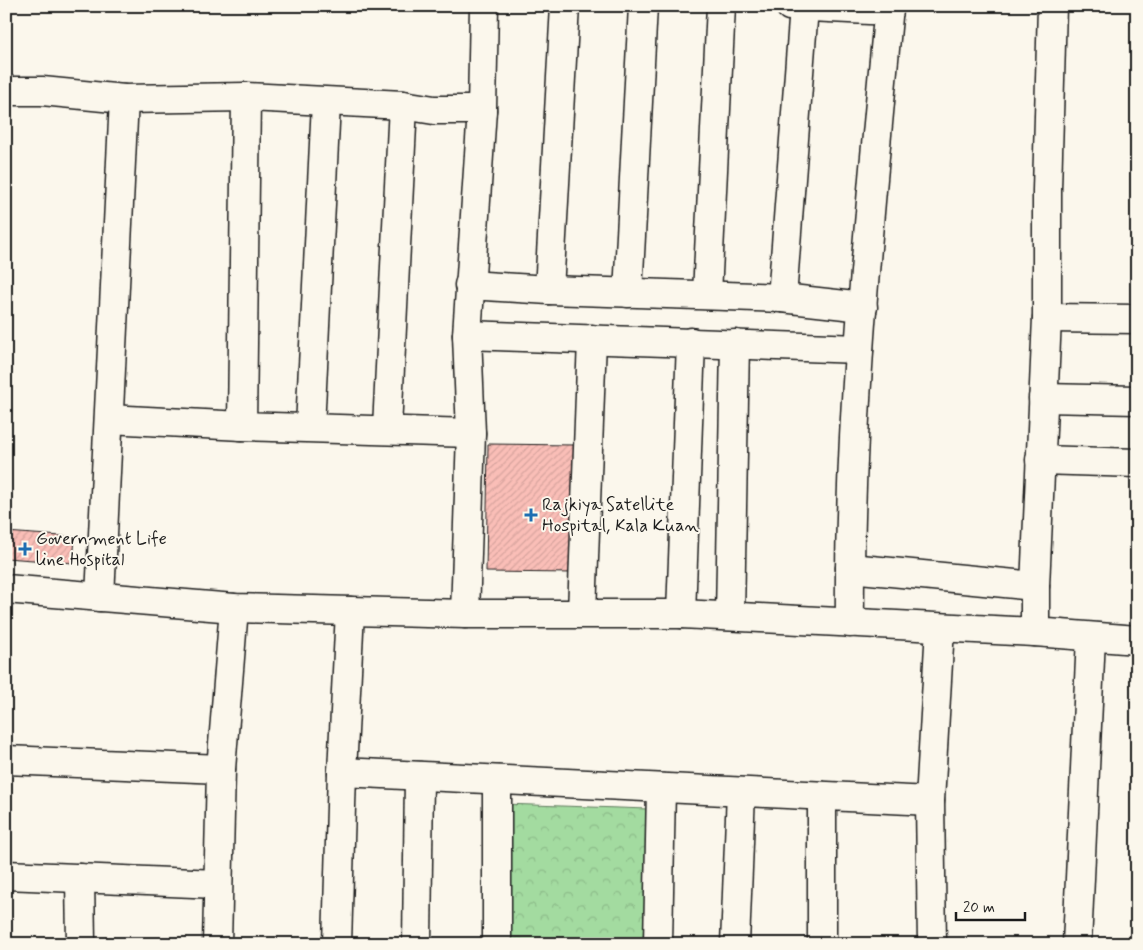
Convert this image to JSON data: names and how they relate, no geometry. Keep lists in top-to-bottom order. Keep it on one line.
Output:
{"places":{"health":["Rajkiya Satellite Hospital, Kala Kuan","Government Life line Hospital"]},"scale_bar":"20 m"}
